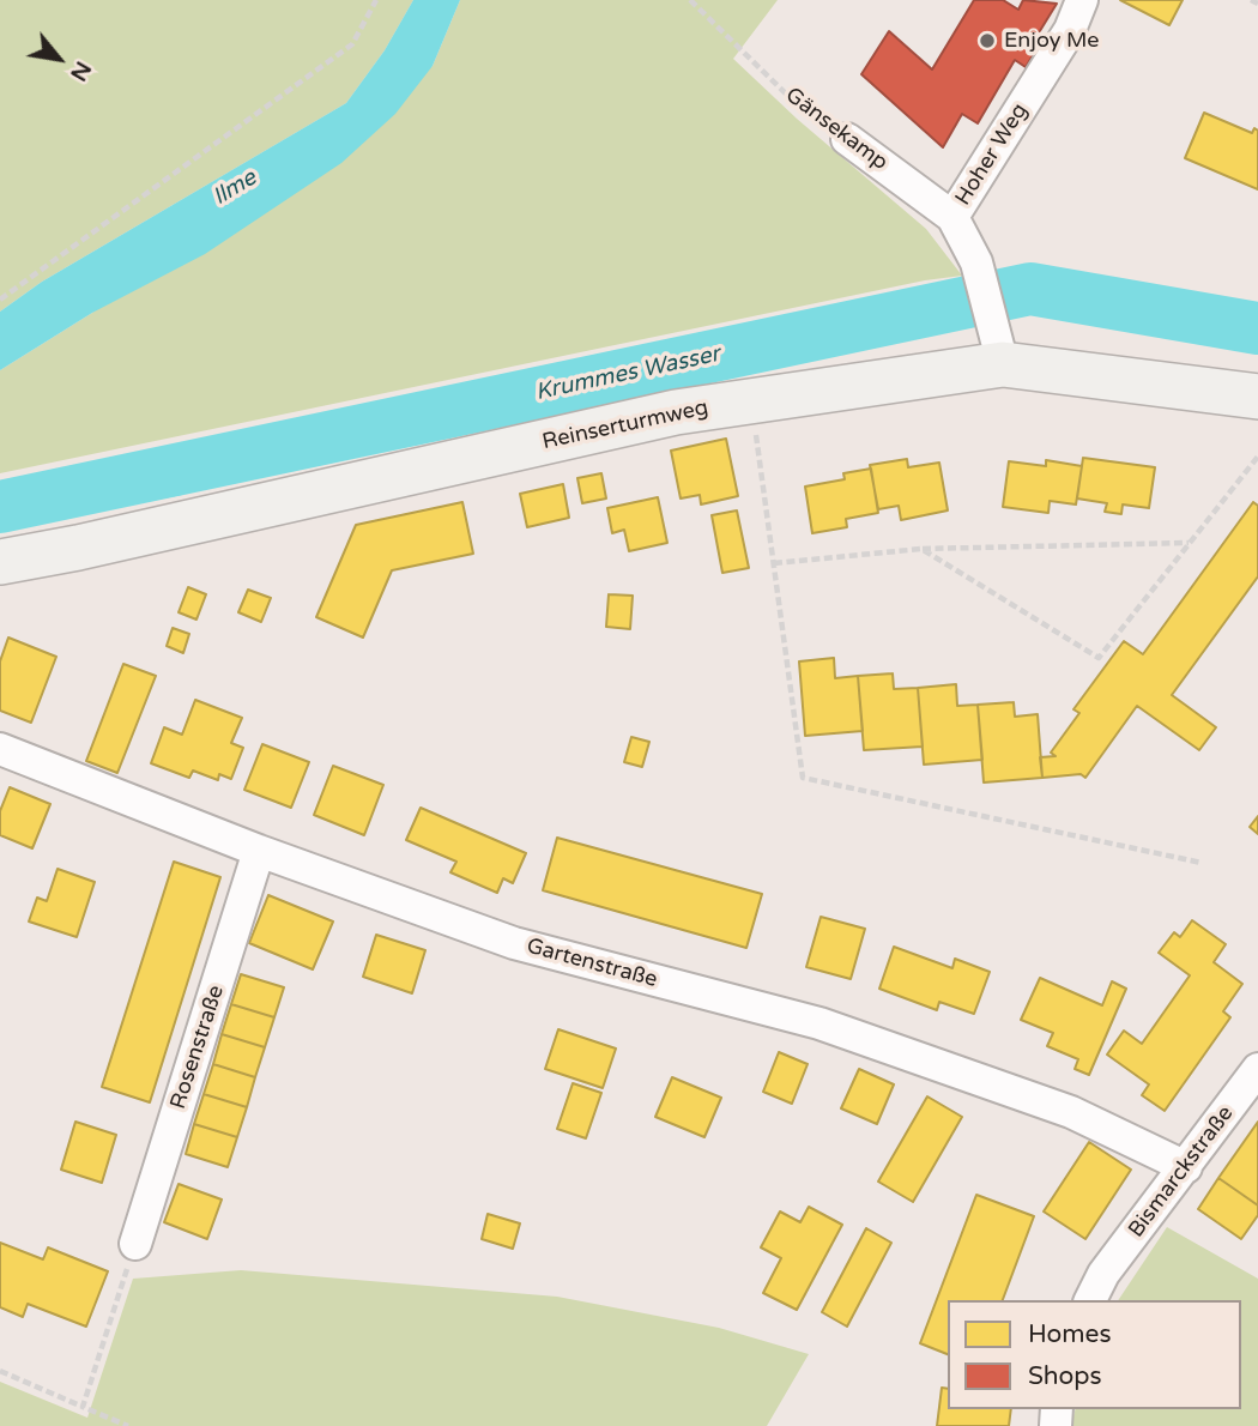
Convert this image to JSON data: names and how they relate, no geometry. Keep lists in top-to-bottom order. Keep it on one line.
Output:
{"streets":{"main road":["Reinserturmweg"],"street":["Gänsekamp","Hoher Weg","Gartenstraße","Rosenstraße","Bismarckstraße"]},"crossings":[["Gänsekamp","Hoher Weg"],["Hoher Weg","Reinserturmweg"],["Gartenstraße","Rosenstraße"],["Gartenstraße","Bismarckstraße"]],"water":["Ilme","Krummes Wasser"],"places":["Enjoy Me"],"legend":["Homes","Shops"],"north":"bottom right"}
